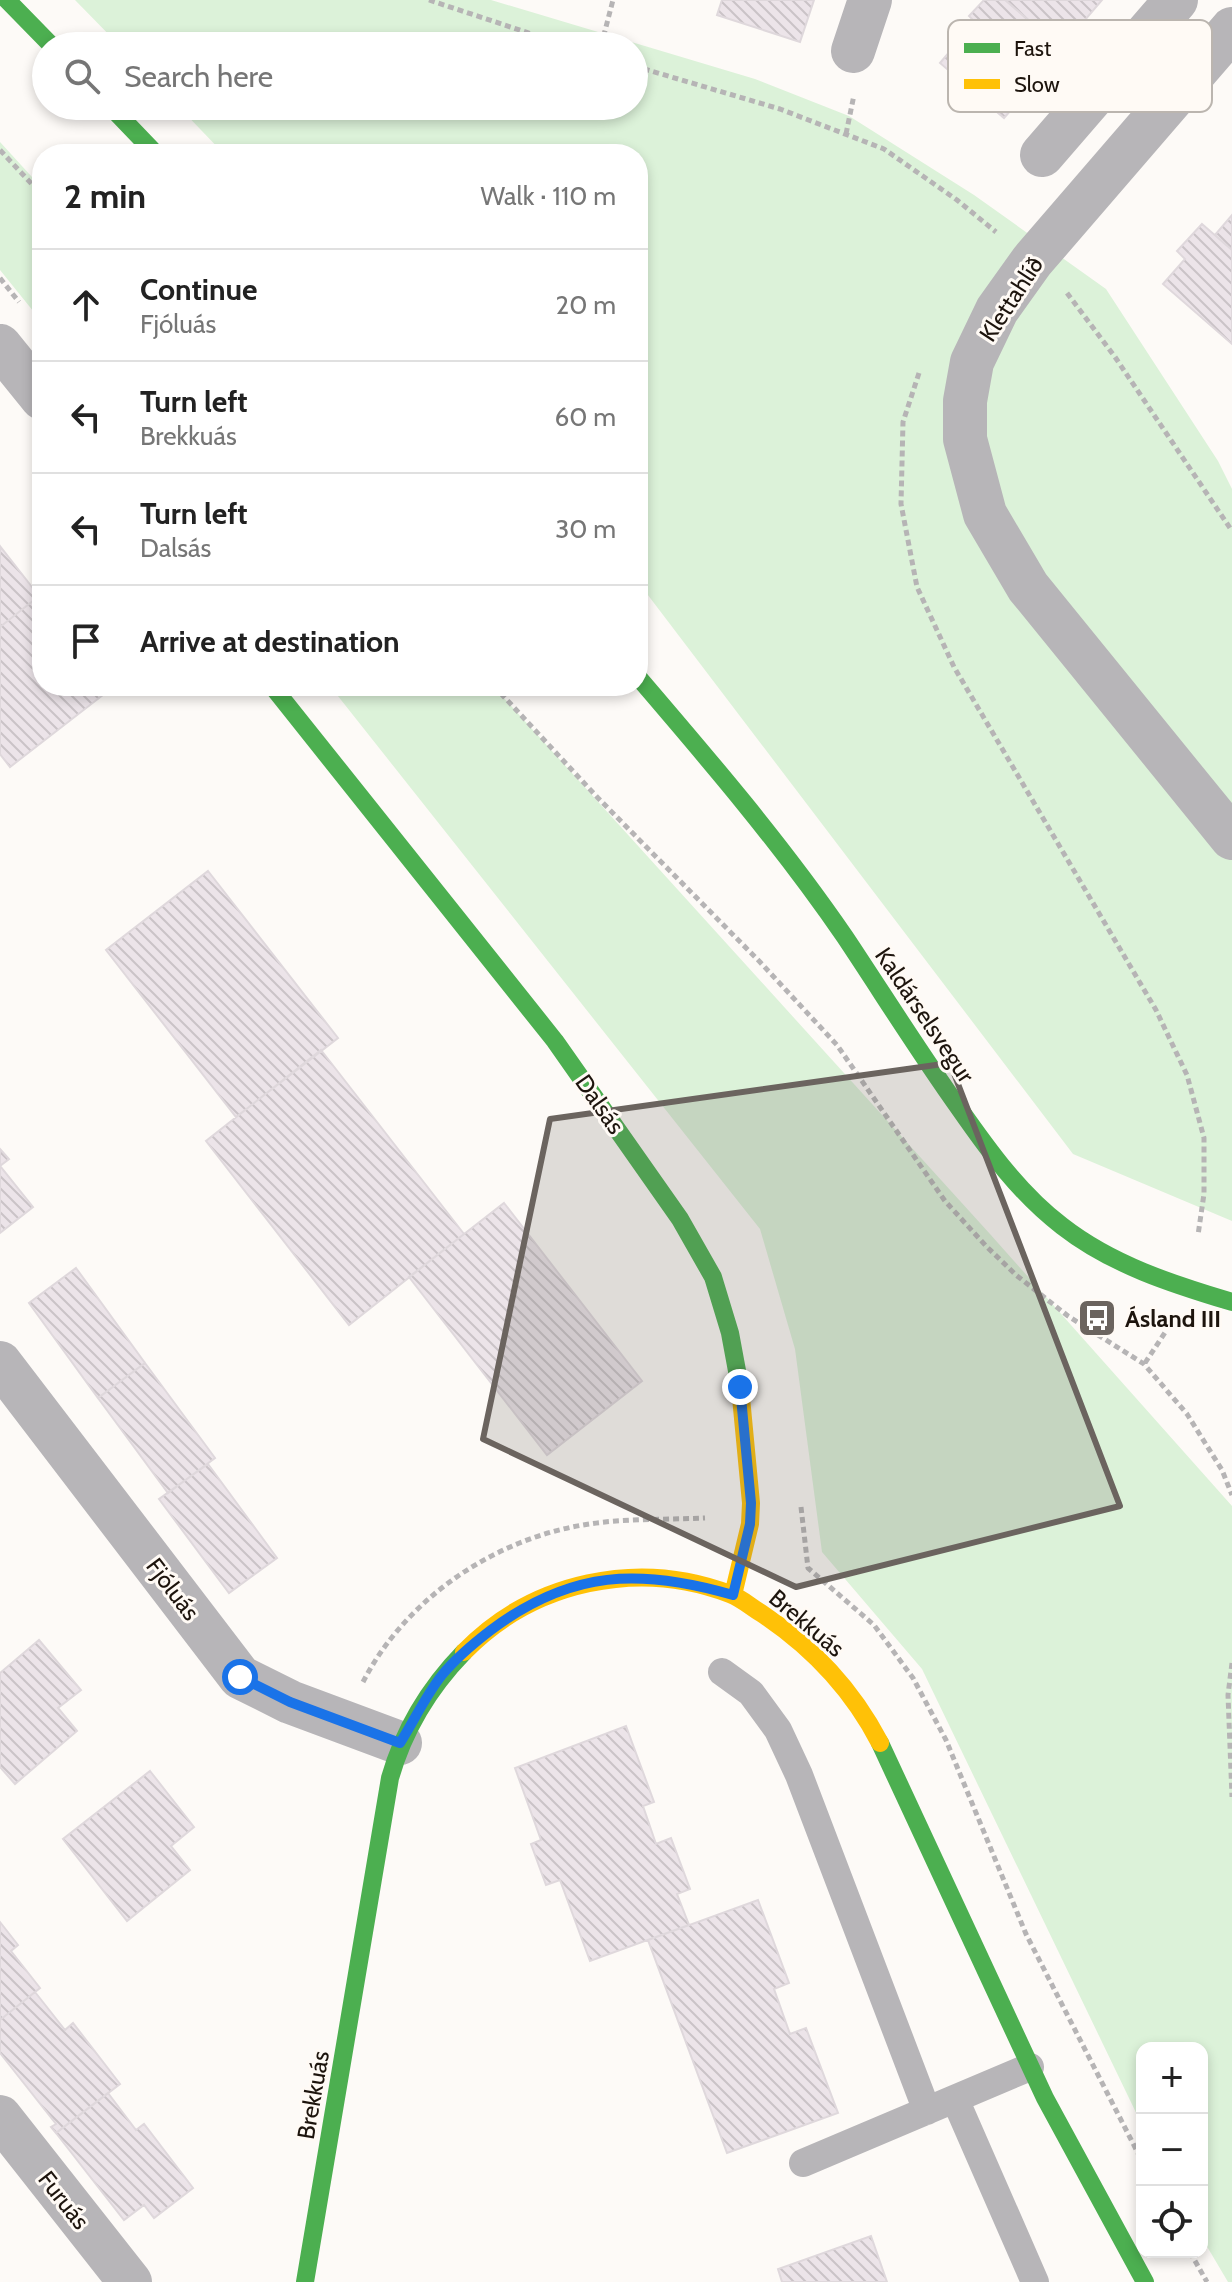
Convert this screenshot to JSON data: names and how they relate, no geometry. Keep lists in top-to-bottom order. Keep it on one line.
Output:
{"streets":{"street":["Klettahlíð","Kaldárselsvegur","Dalsás","Fjóluás","Brekkuás","Furuás"]},"crossings":[["Dalsás","Brekkuás"],["Fjóluás","Brekkuás"]],"places":{"bus stop":["Ásland III"]},"legend":["Fast","Slow"],"page":{"search":"Search here","heading":["2 min","Walk · 110 m"],"list":[["Continue","Fjóluás","20 m"],["Turn left","Brekkuás","60 m"],["Turn left","Dalsás","30 m"],"Arrive at destination"],"map_buttons":["+","−"]}}
